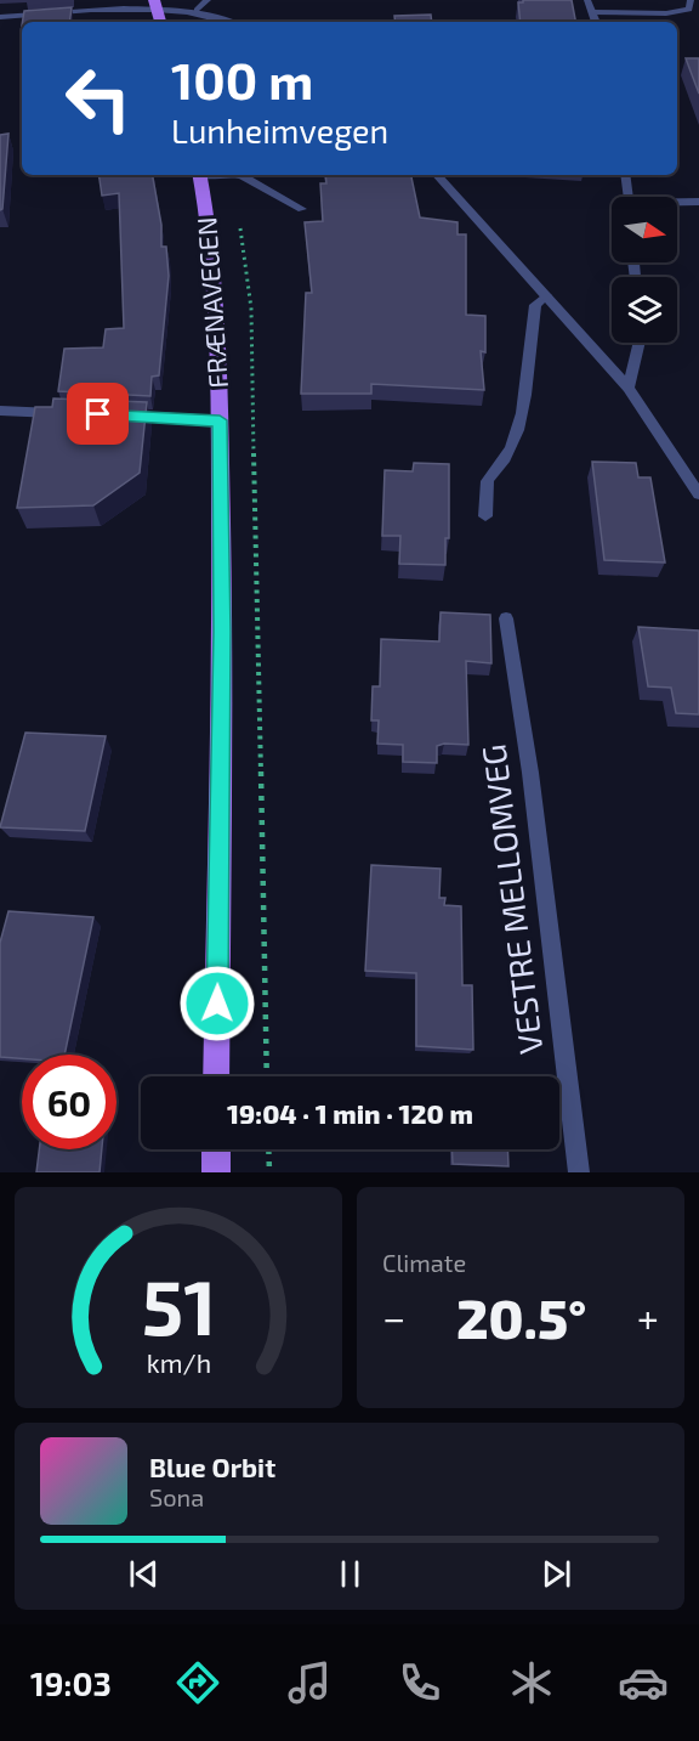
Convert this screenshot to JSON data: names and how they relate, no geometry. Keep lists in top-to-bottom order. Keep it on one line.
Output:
{"streets":{"main road":["FRÆNAVEGEN"],"street":["VESTRE MELLOMVEG"]},"north":"right","page":{"turn":["100 m","Lunheimvegen"],"limit":"60","trip":"19:04 · 1 min · 120 m","tile":"Climate","heat":["−","20.5°","+"],"song":["Blue Orbit","Sona"],"tabs":"19:03","gauge":["51","km/h"]}}
